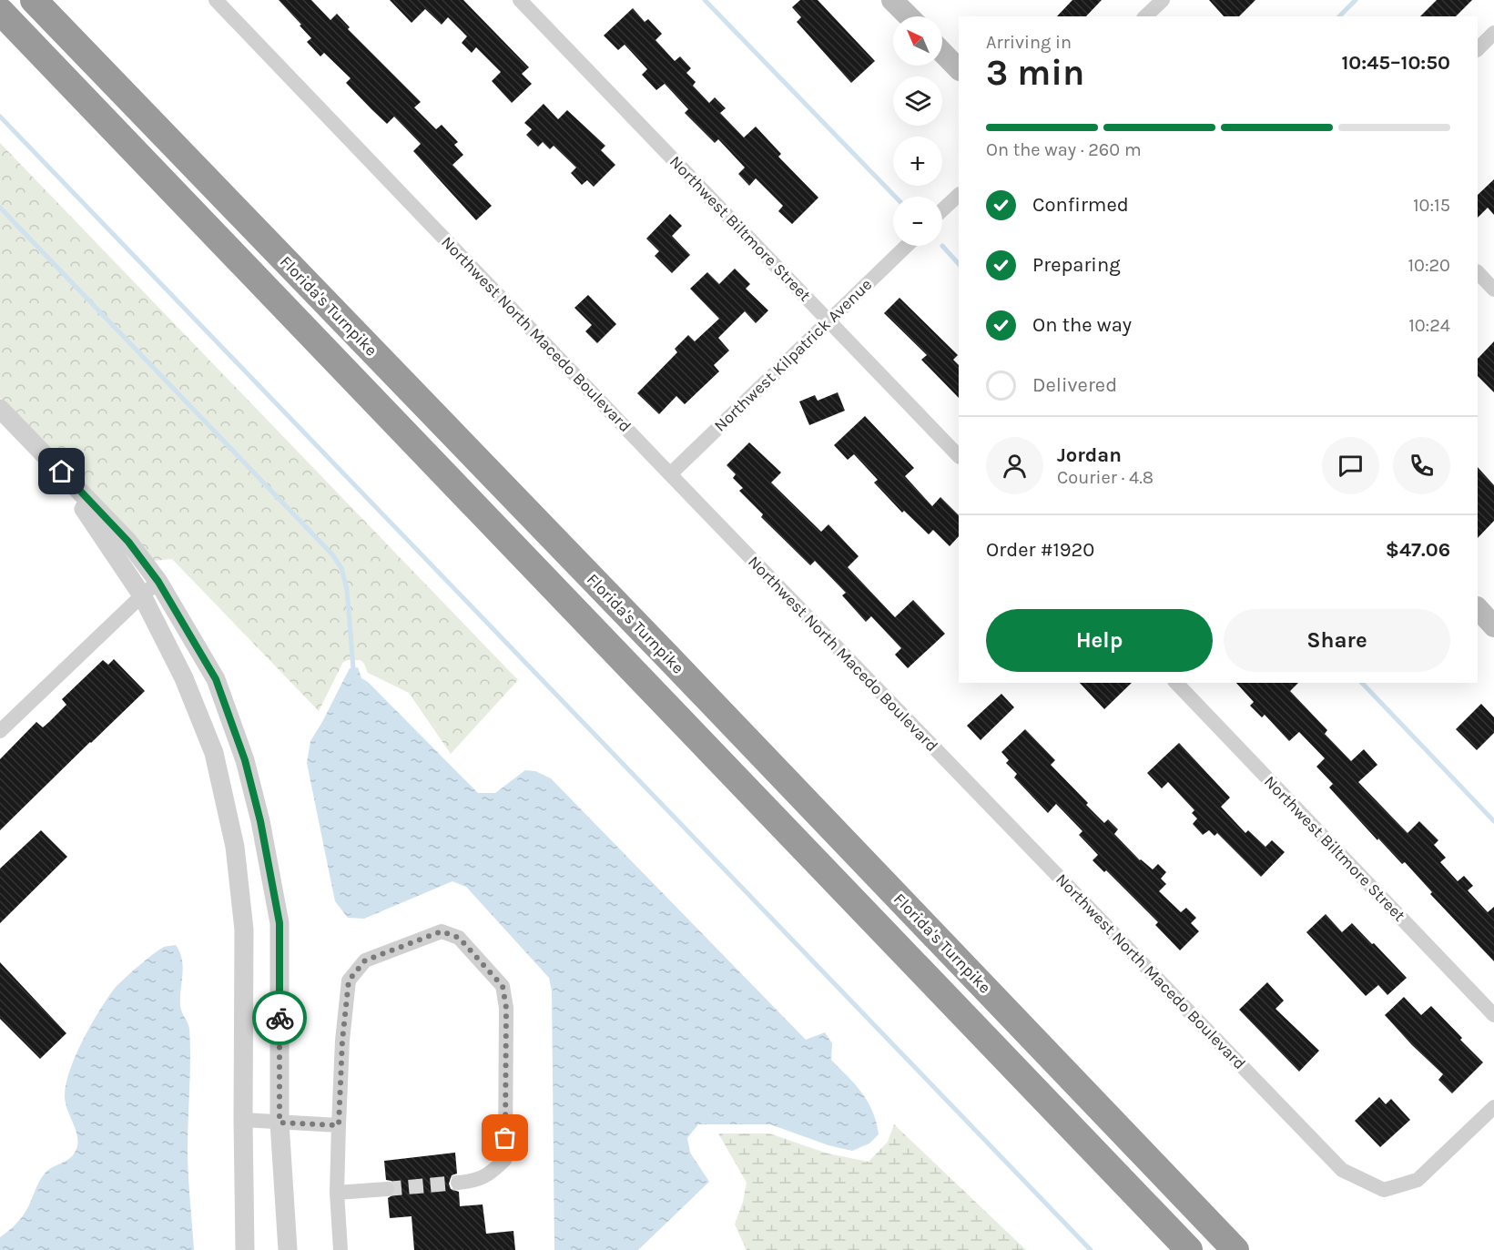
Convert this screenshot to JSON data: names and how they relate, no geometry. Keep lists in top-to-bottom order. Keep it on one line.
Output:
{"streets":{"highway":["Florida's Turnpike"],"street":["Northwest Biltmore Street","Northwest North Macedo Boulevard","Northwest Kilpatrick Avenue"]},"crossings":[["Northwest Biltmore Street","Northwest Kilpatrick Avenue"],["Northwest North Macedo Boulevard","Northwest Kilpatrick Avenue"]],"north":"top left","page":{"map_buttons":["+","−"],"heading":["3 min","Arriving in","10:45–10:50"],"panel":["Jordan","Courier · 4.8","Order #1920","$47.06"],"bar":"On the way · 260 m","list":[["Confirmed","10:15"],["Preparing","10:20"],["On the way","10:24"],"Delivered"],"buttons":["Help","Share"]}}
